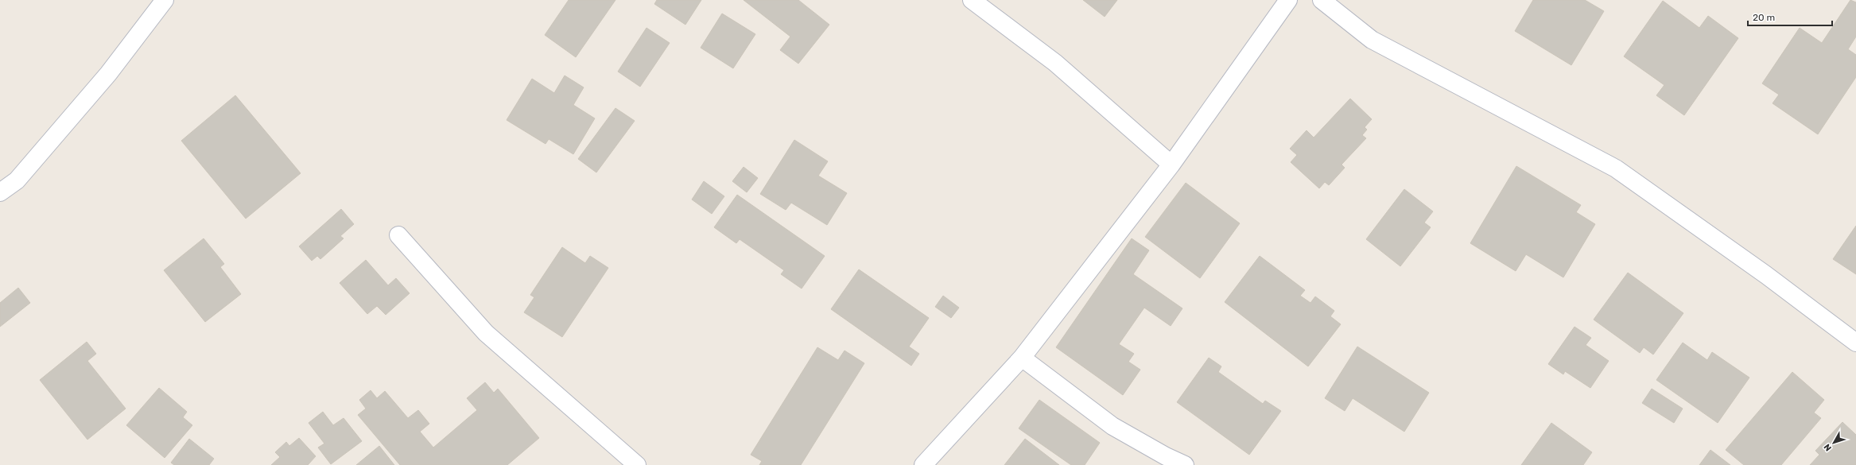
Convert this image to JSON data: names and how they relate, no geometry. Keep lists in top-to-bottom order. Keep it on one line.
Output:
{"scale_bar":"20 m","north":"bottom left"}
